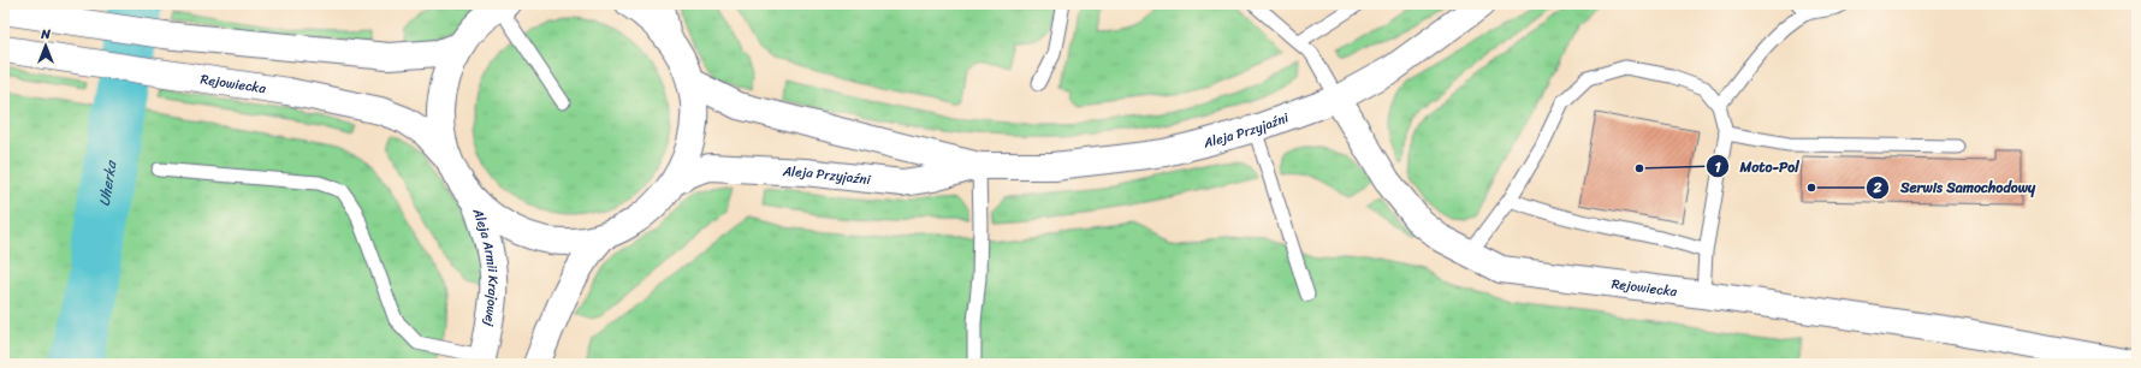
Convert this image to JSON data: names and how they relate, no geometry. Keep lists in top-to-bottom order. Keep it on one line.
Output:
{"streets":{"main road":["Rejowiecka","Aleja Przyjaźni","Aleja Armii Krajowej"]},"crossings":[["Rejowiecka","Aleja Przyjaźni"]],"water":["Uherka"],"places":["Moto-Pol","Serwis Samochodowy"],"north":"top"}
